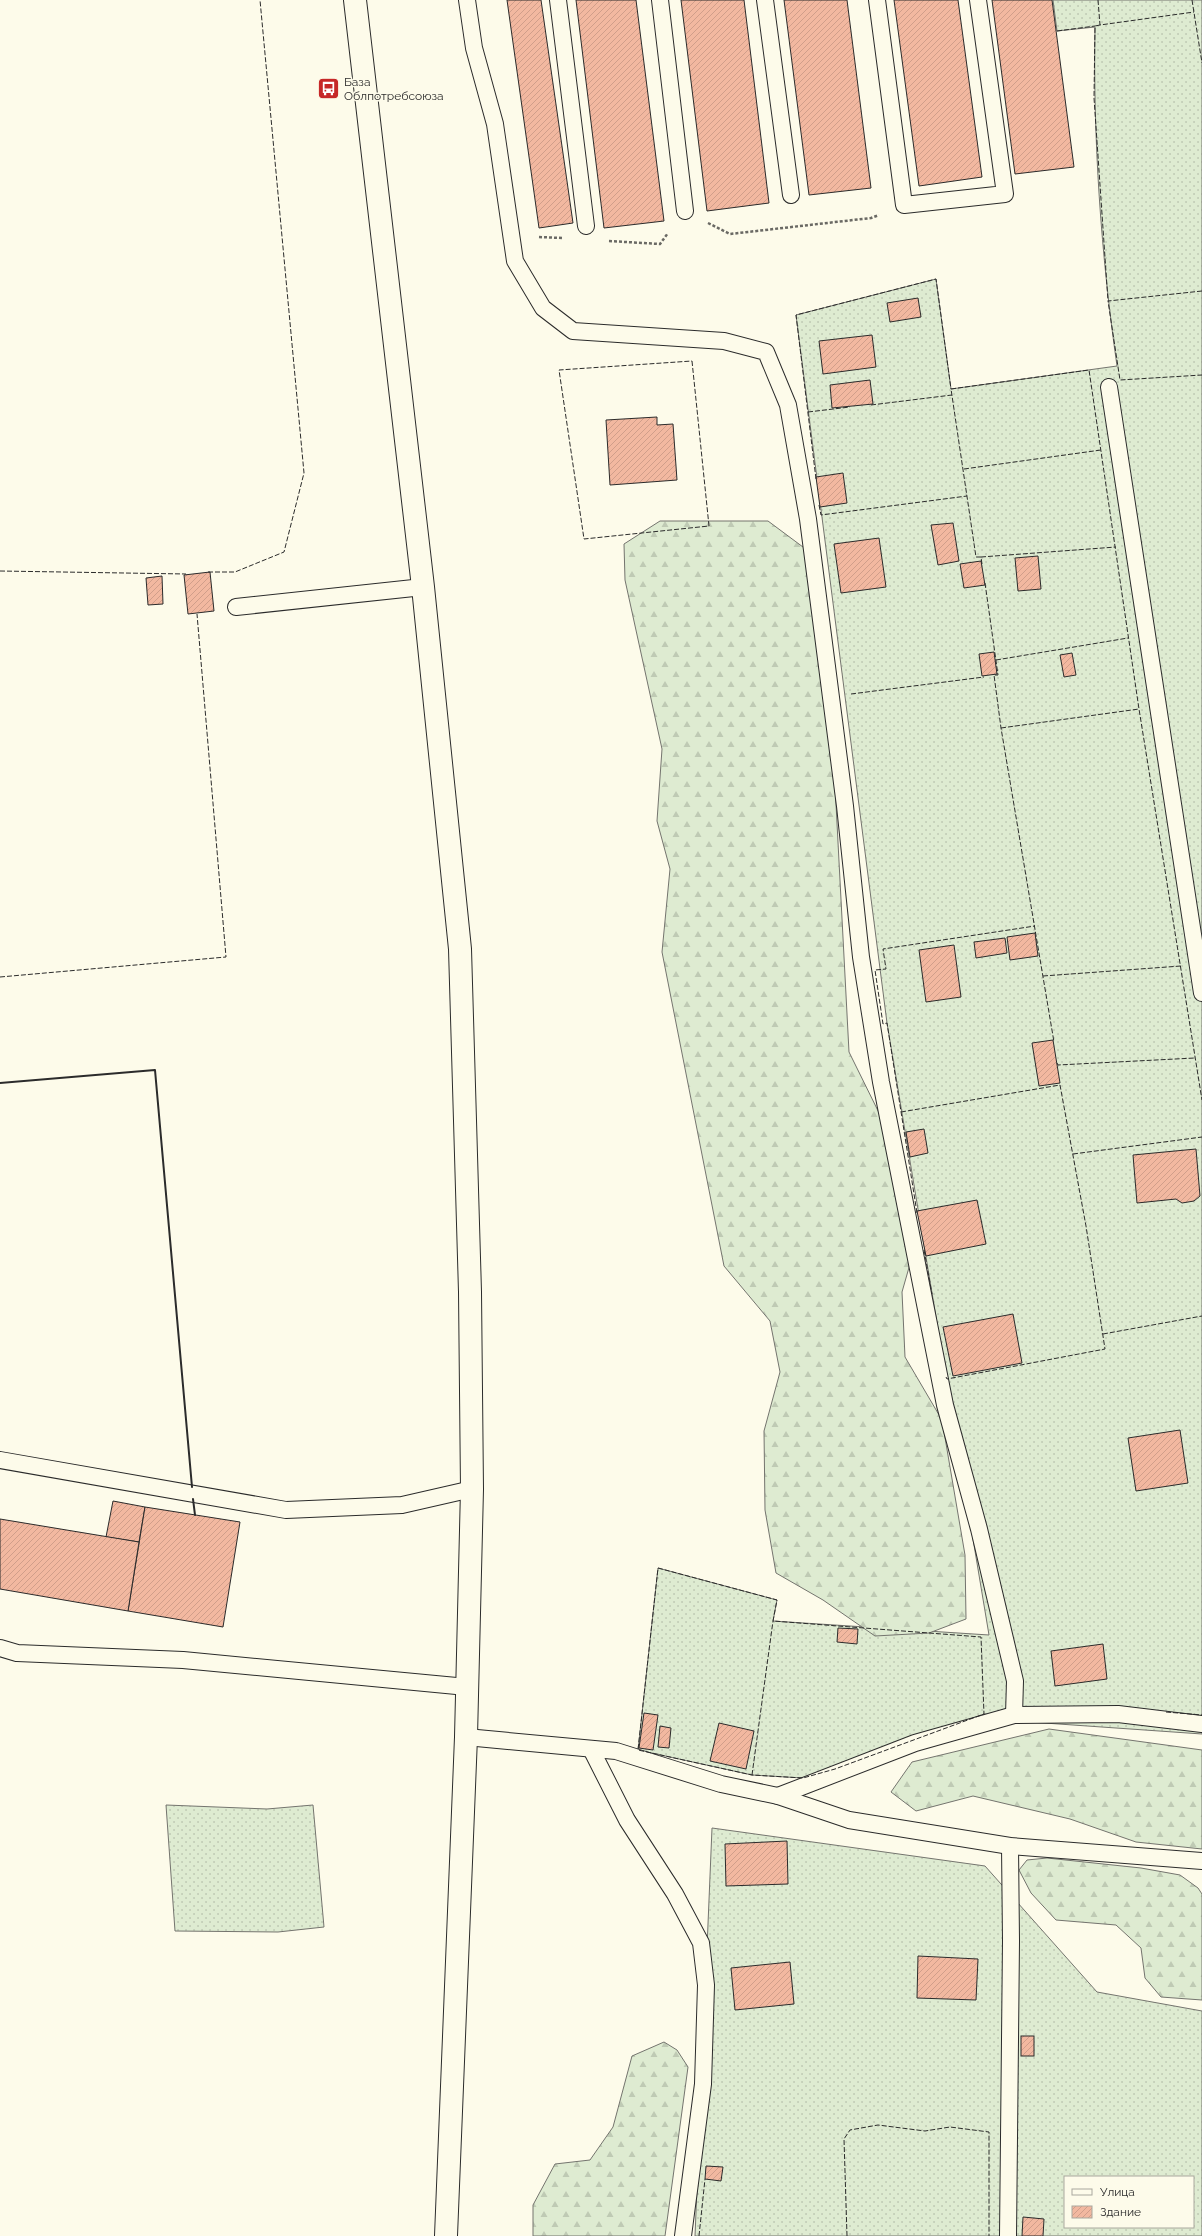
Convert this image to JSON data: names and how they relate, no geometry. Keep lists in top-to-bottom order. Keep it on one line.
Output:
{"places":{"bus stop":["База Облпотребсоюза"]},"legend":["Улица","Здание"]}
